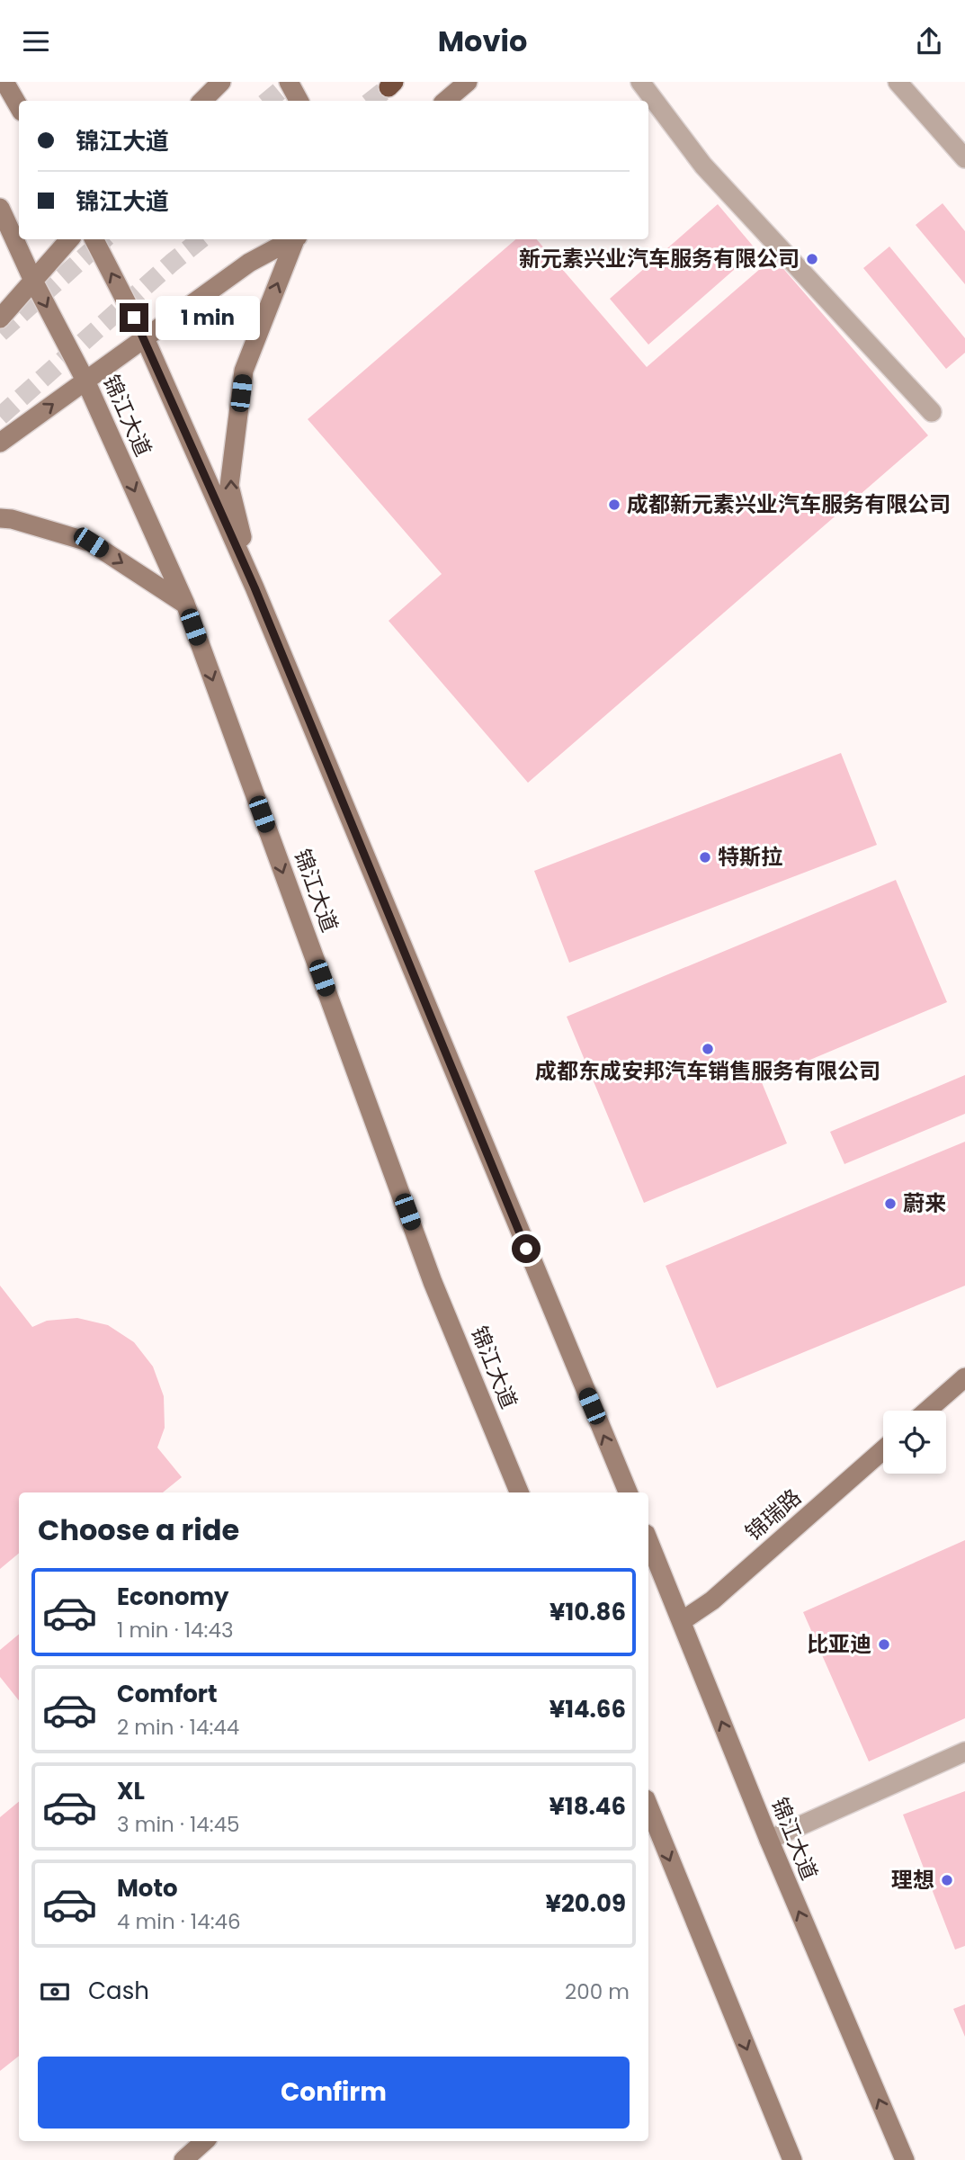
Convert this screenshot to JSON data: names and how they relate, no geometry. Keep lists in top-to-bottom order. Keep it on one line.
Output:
{"streets":{"main road":["锦江大道","锦瑞路"]},"crossings":[["锦江大道","锦瑞路"]],"places":["新元素兴业汽车服务有限公司","成都新元素兴业汽车服务有限公司","特斯拉","成都东成安邦汽车销售服务有限公司","蔚来","比亚迪","理想"],"page":{"header":"Movio","banner":["锦江大道","锦江大道"],"bubble":"1 min","heading":"Choose a ride","list":[{"name":"Economy","note":"1 min · 14:43","value":"¥10.86"},{"name":"Comfort","note":"2 min · 14:44","value":"¥14.66"},{"name":"XL","note":"3 min · 14:45","value":"¥18.46"},{"name":"Moto","note":"4 min · 14:46","value":"¥20.09"}],"pay":["Cash","200 m"],"buttons":"Confirm"}}
